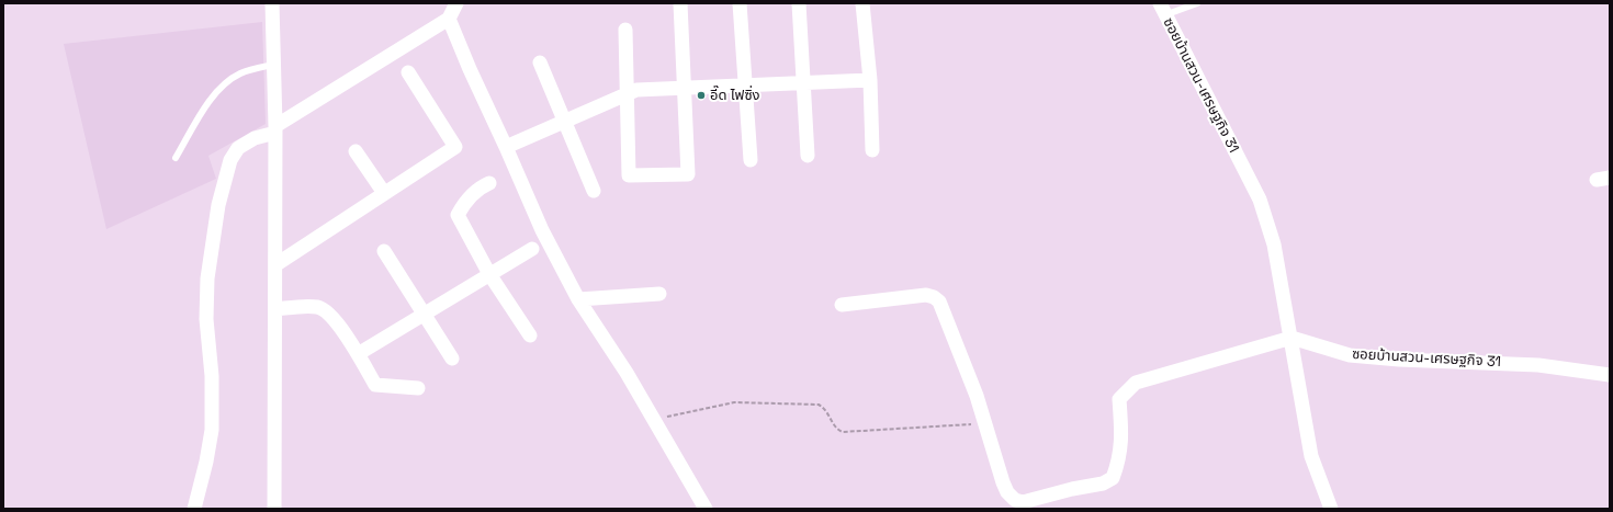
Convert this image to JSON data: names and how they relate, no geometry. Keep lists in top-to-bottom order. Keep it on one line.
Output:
{"streets":{"street":["ซอยบ้านสวน-เศรษฐกิจ 31"]},"places":["อี๊ด ไฟซิ่ง"]}
